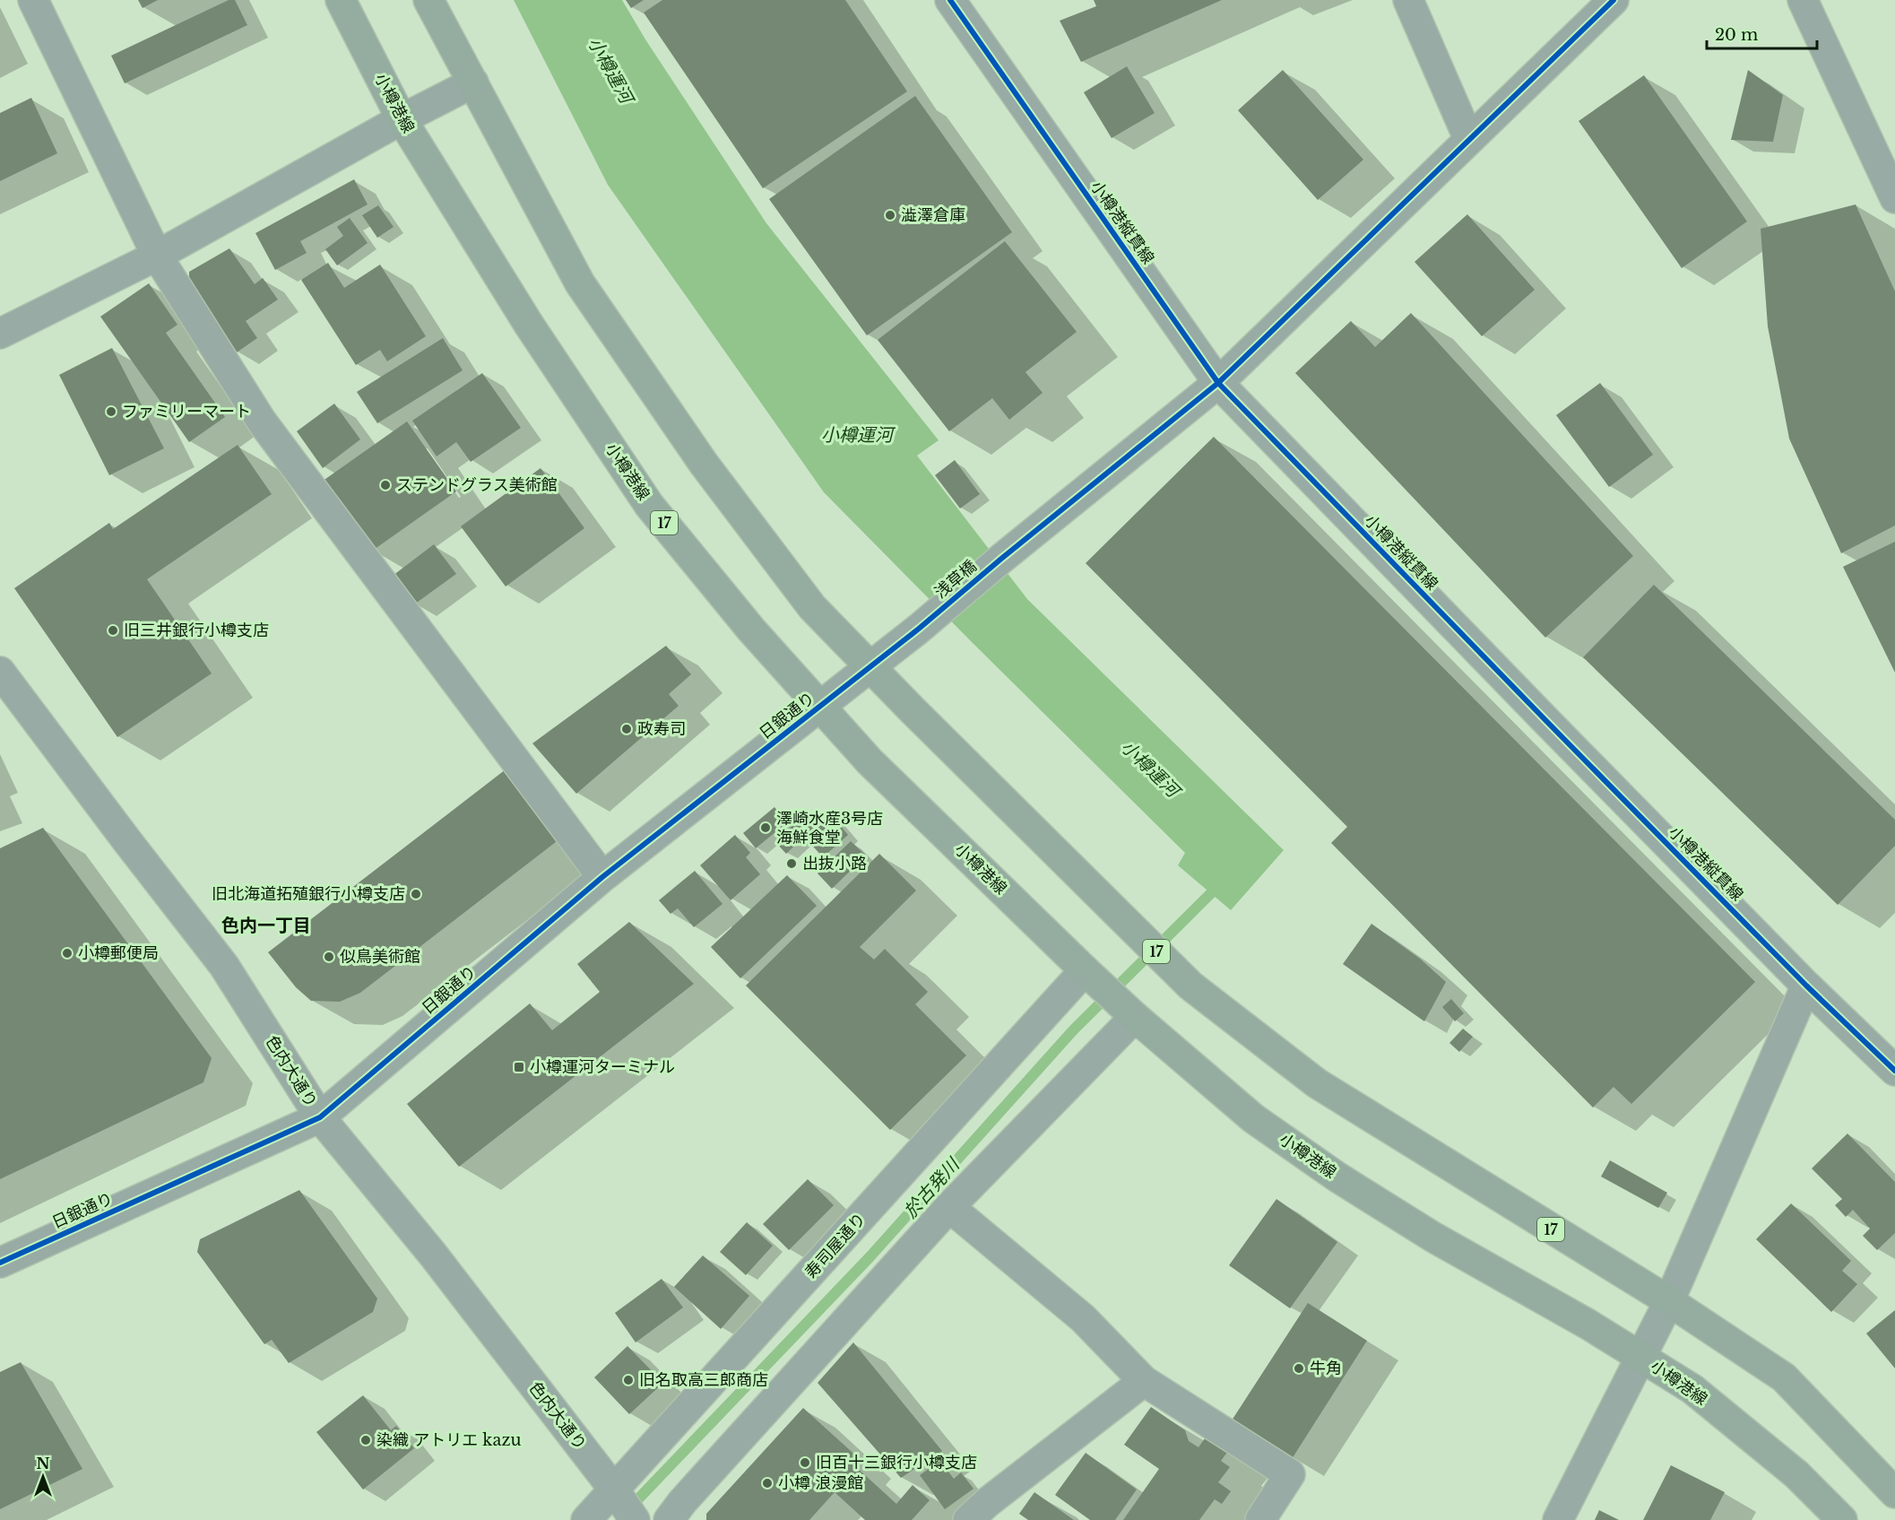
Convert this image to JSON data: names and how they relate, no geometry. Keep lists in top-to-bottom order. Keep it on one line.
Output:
{"streets":{"main road":["小樽港線","17"],"street":["小樽港縦貫線","浅草橋","日銀通り","色内大通り","寿司屋通り"]},"crossings":[["小樽港線","日銀通り"],["小樽港線","寿司屋通り"],["小樽港縦貫線","浅草橋"],["17","浅草橋"],["17","日銀通り"],["浅草橋","日銀通り"],["日銀通り","色内大通り"],["色内大通り","寿司屋通り"]],"districts":["色内一丁目"],"water":["小樽運河","於古発川"],"places":{"other":["澁澤倉庫","ファミリーマート","ステンドグラス美術館","旧三井銀行小樽支店","政寿司","澤崎水産3号店 海鮮食堂","出抜小路","旧北海道拓殖銀行小樽支店","小樽郵便局","似鳥美術館","牛角","旧名取高三郎商店","染織 アトリエ kazu","旧百十三銀行小樽支店","小樽 浪漫館"],"transit":["小樽運河ターミナル"]},"scale_bar":"20 m","north":"top"}
